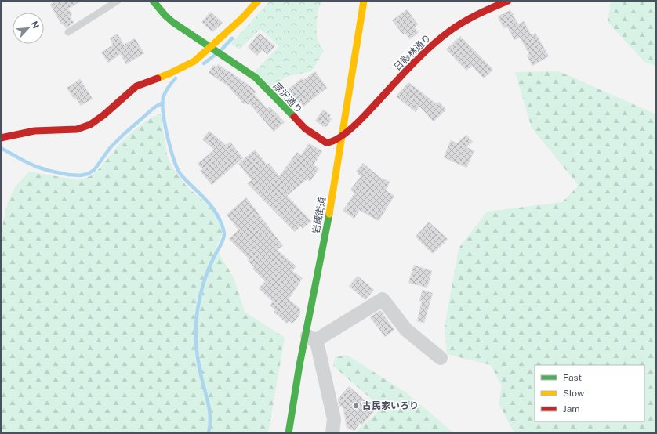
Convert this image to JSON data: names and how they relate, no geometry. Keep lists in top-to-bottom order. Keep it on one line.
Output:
{"streets":{"street":["日影林通り","厚沢通り","岩蔵街道"]},"crossings":[["日影林通り","厚沢通り"],["日影林通り","岩蔵街道"],["厚沢通り","岩蔵街道"]],"places":["古民家いろり"],"legend":["Fast","Slow","Jam"],"north":"top right"}
